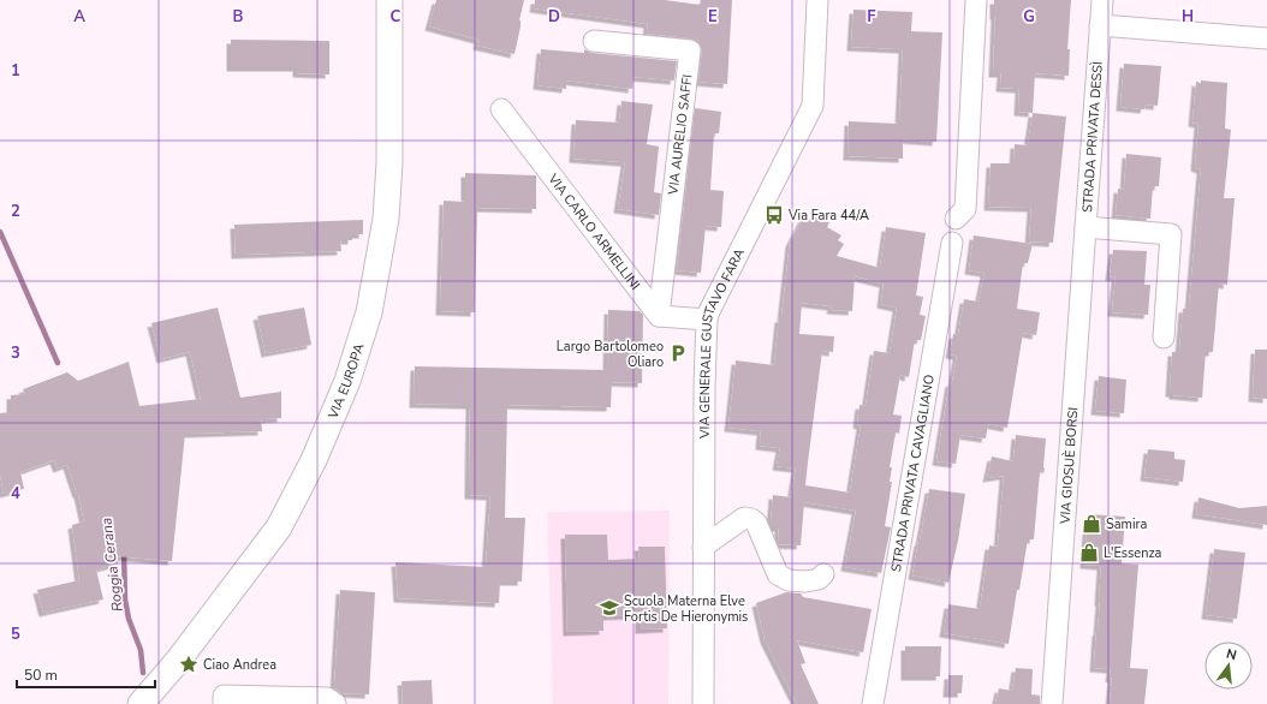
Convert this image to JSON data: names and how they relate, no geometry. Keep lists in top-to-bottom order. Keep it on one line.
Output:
{"streets":{"main road":["VIA EUROPA"],"street":["VIA AURELIO SAFFI","STRADA PRIVATA DESSÌ","VIA CARLO ARMELLINI","VIA GENERALE GUSTAVO FARA","VIA GIOSUÈ BORSI","STRADA PRIVATA CAVAGLIANO"]},"crossings":[["VIA AURELIO SAFFI","VIA CARLO ARMELLINI"],["STRADA PRIVATA DESSÌ","VIA GIOSUÈ BORSI"]],"water":["Roggia Cerana"],"places":{"bus stop":["Via Fara 44/A"],"parking":["Largo Bartolomeo Oliaro"],"shop":["Samira","L'Essenza"],"school or university":["Scuola Materna Elve Fortis De Hieronymis"],"place":["Ciao Andrea"]},"scale_bar":"50 m","north":"top","grid":{"columns":["A","B","C","D","E","F","G","H"],"rows":["1","2","3","4","5"]}}
